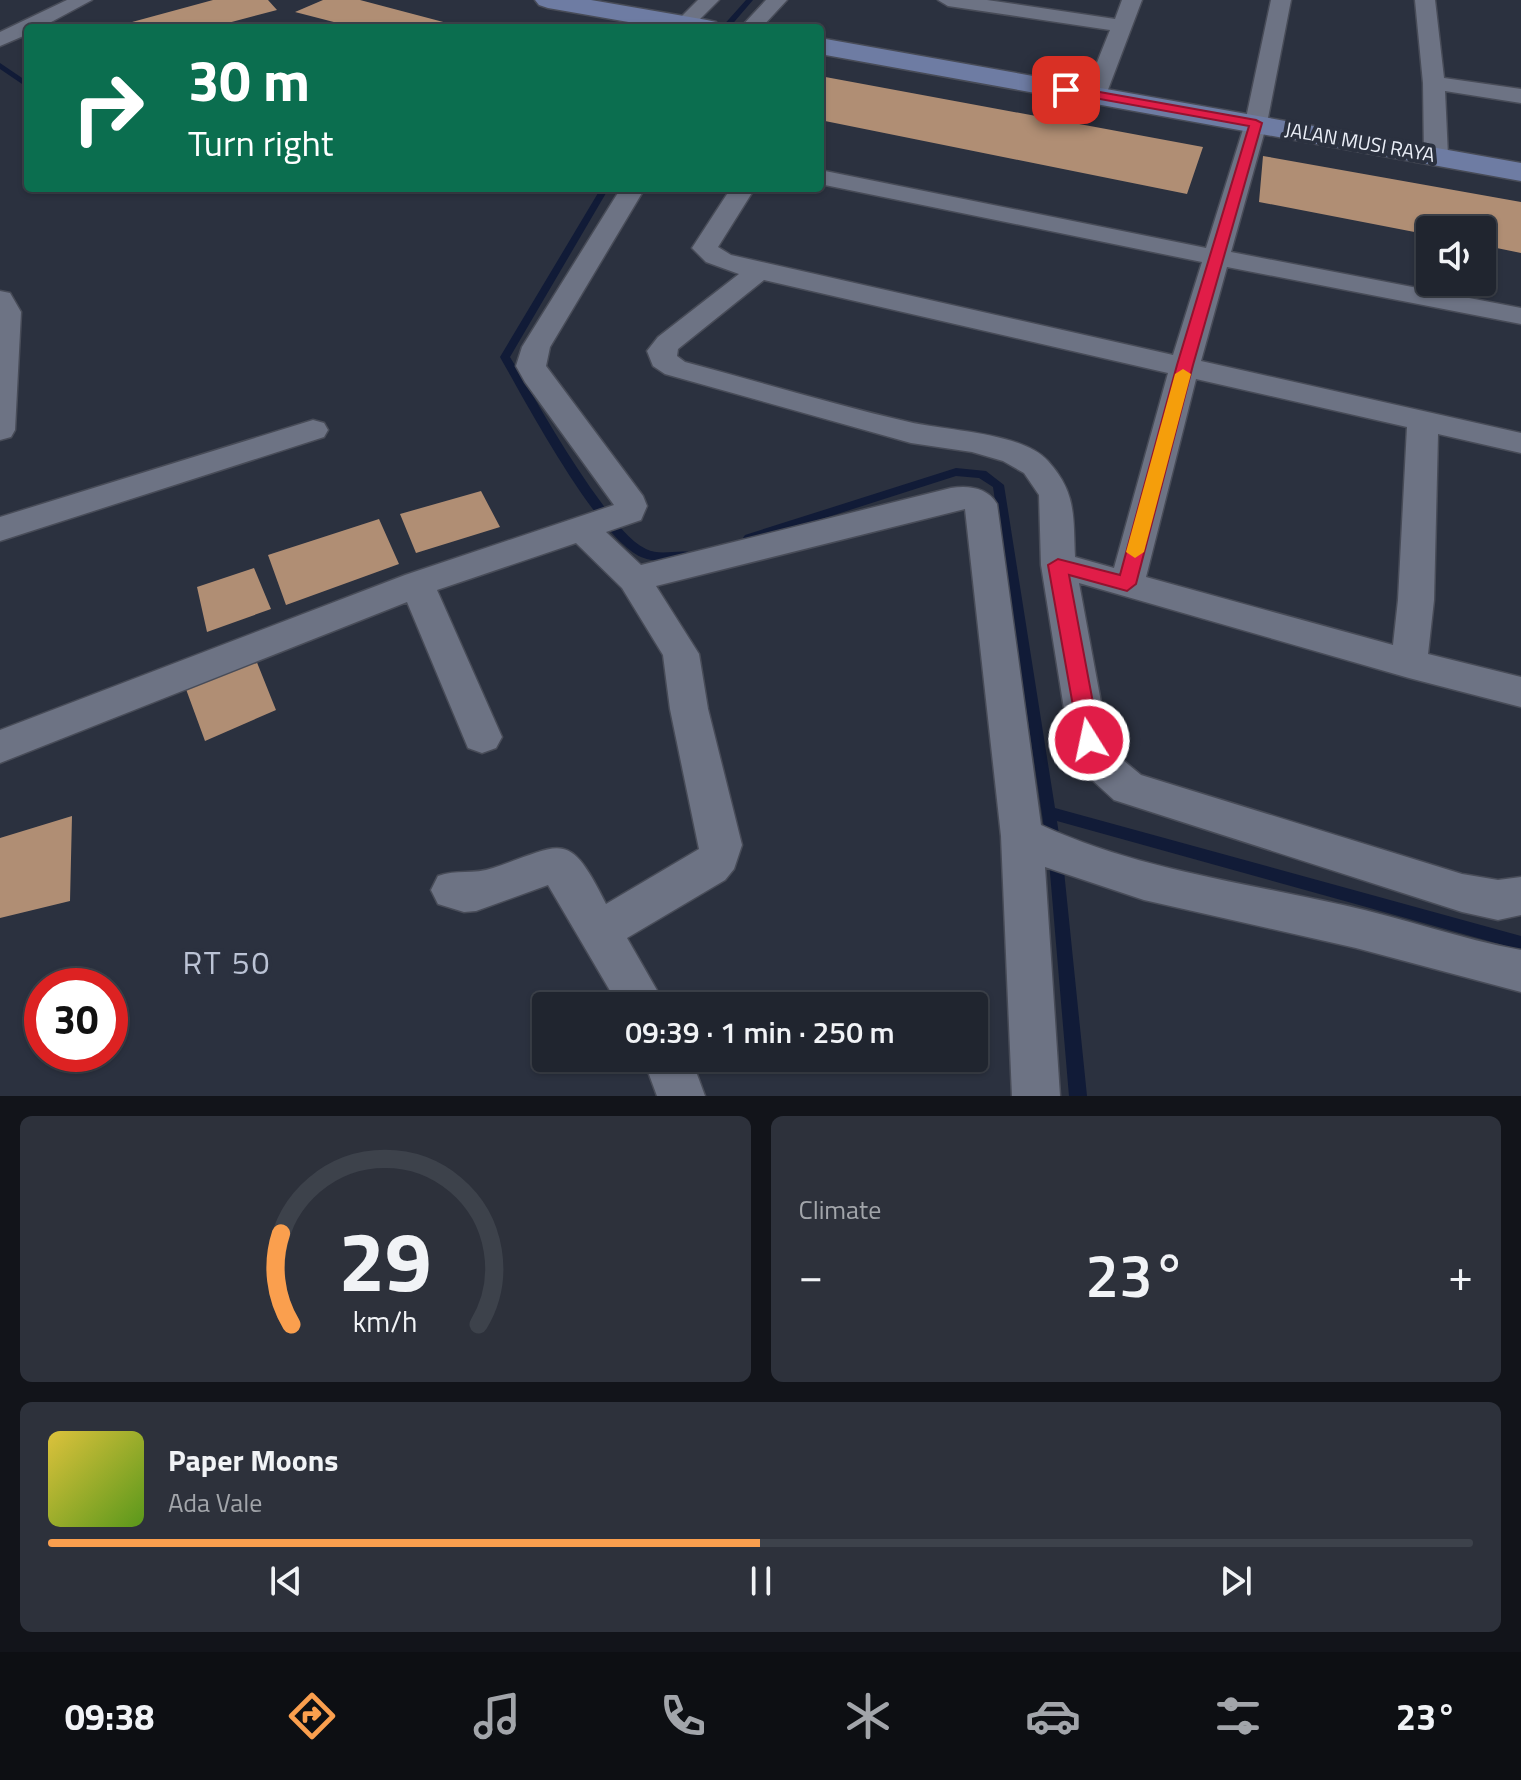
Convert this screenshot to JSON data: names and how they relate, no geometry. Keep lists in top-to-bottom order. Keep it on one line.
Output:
{"streets":{"street":["JALAN MUSI RAYA"]},"districts":["RT 50"],"page":{"turn":["30 m","Turn right"],"limit":"30","trip":"09:39 · 1 min · 250 m","tile":"Climate","heat":["−","23°","+"],"song":["Paper Moons","Ada Vale"],"tabs":["09:38","23°"],"gauge":["29","km/h"]}}
